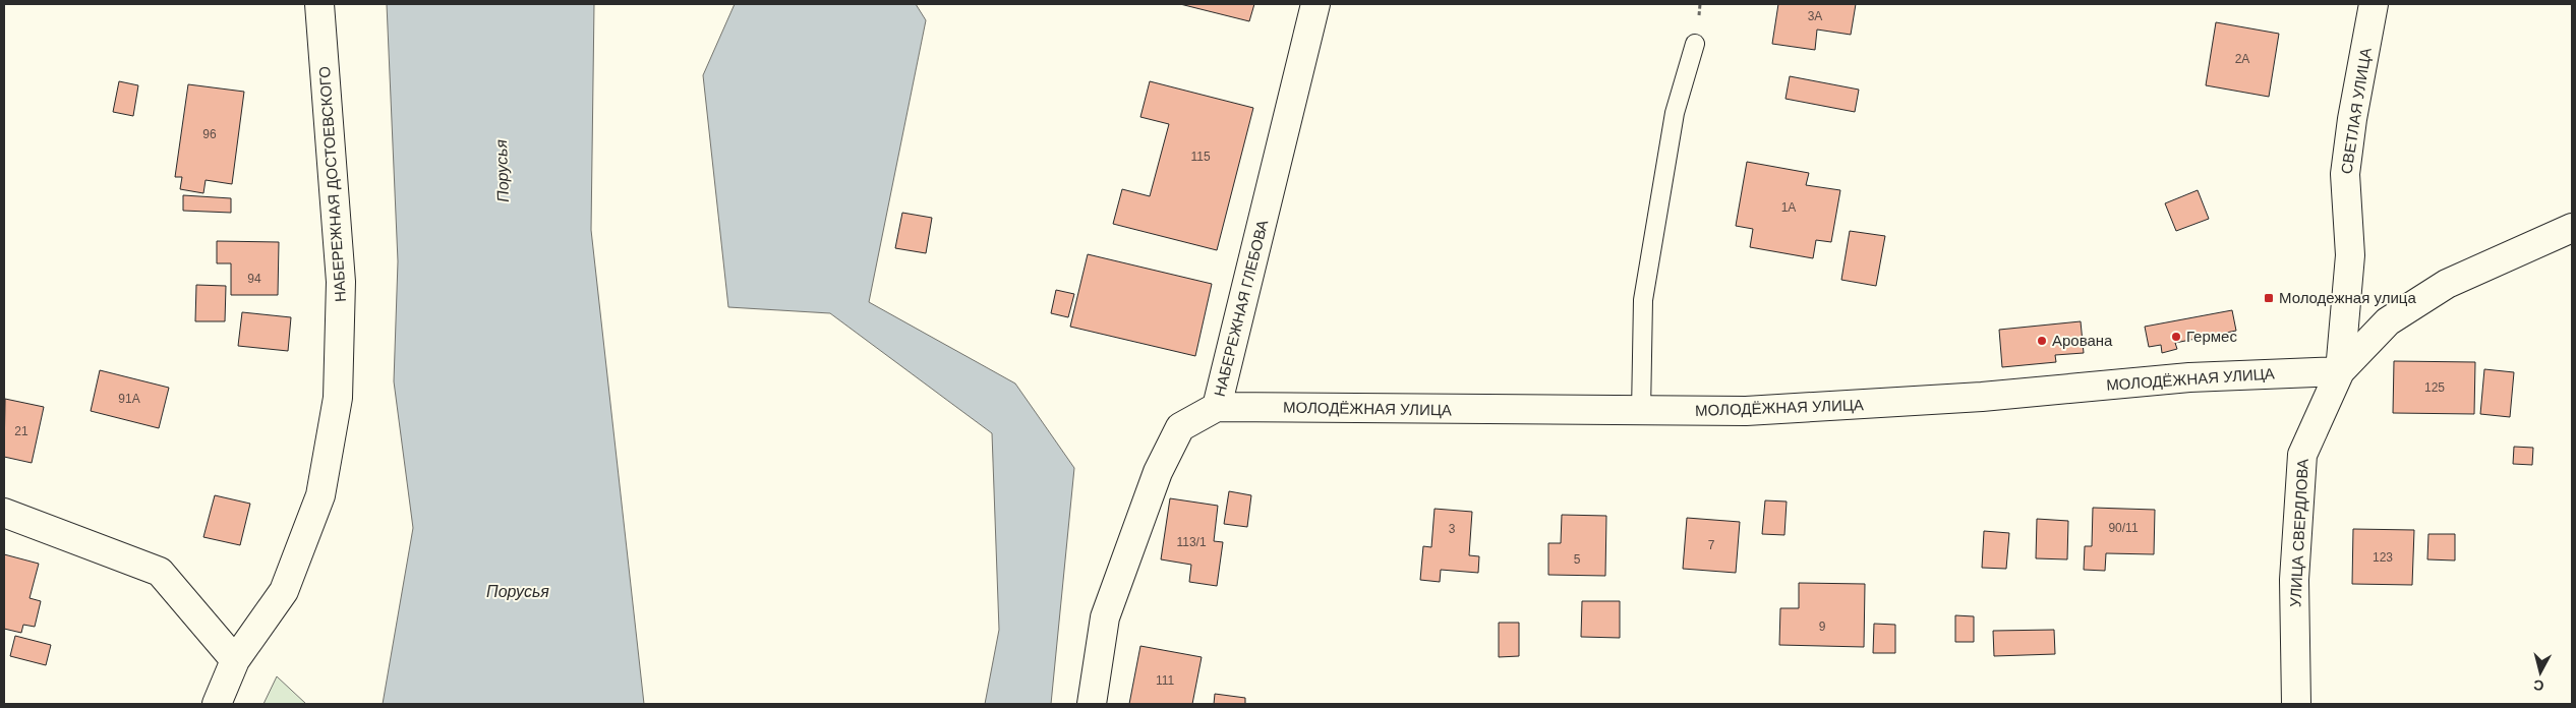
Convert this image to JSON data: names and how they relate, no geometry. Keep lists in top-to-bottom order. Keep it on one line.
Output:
{"streets":{"street":["СВЕТЛАЯ УЛИЦА","НАБЕРЕЖНАЯ ДОСТОЕВСКОГО","НАБЕРЕЖНАЯ ГЛЕБОВА","МОЛОДЁЖНАЯ УЛИЦА","УЛИЦА СВЕРДЛОВА"]},"crossings":[["СВЕТЛАЯ УЛИЦА","МОЛОДЁЖНАЯ УЛИЦА"],["СВЕТЛАЯ УЛИЦА","УЛИЦА СВЕРДЛОВА"],["НАБЕРЕЖНАЯ ГЛЕБОВА","МОЛОДЁЖНАЯ УЛИЦА"],["МОЛОДЁЖНАЯ УЛИЦА","УЛИЦА СВЕРДЛОВА"]],"water":["Порусья"],"places":{"transit":["Молодежная улица"],"other":["Гермес","Арована"]},"house_numbers":["3А","2А","96","115","1А","94","125","91А","21","90/11","3","113/1","7","123","5","9","111"],"north":"bottom"}
